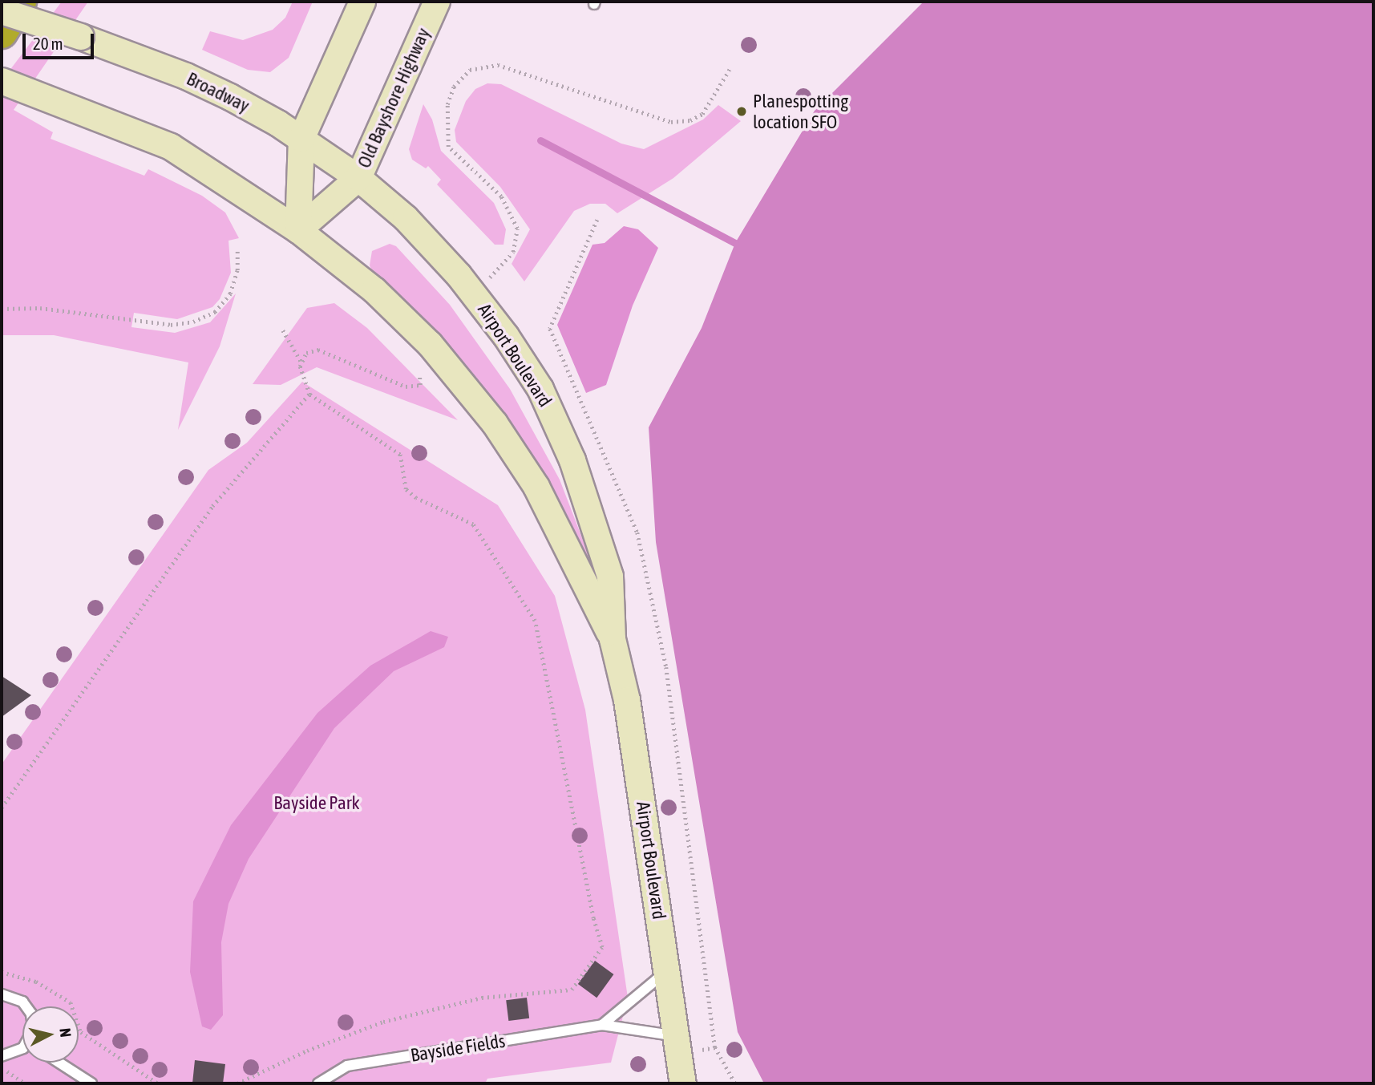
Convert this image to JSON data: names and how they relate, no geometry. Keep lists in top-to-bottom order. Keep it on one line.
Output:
{"streets":{"main road":["Broadway","Old Bayshore Highway","Airport Boulevard"],"lane":["Bayside Fields"]},"crossings":[["Broadway","Old Bayshore Highway"],["Broadway","Airport Boulevard"],["Old Bayshore Highway","Airport Boulevard"],["Airport Boulevard","Bayside Fields"]],"parks":["Bayside Park"],"places":["Planespotting location SFO"],"scale_bar":"20 m","north":"right"}
